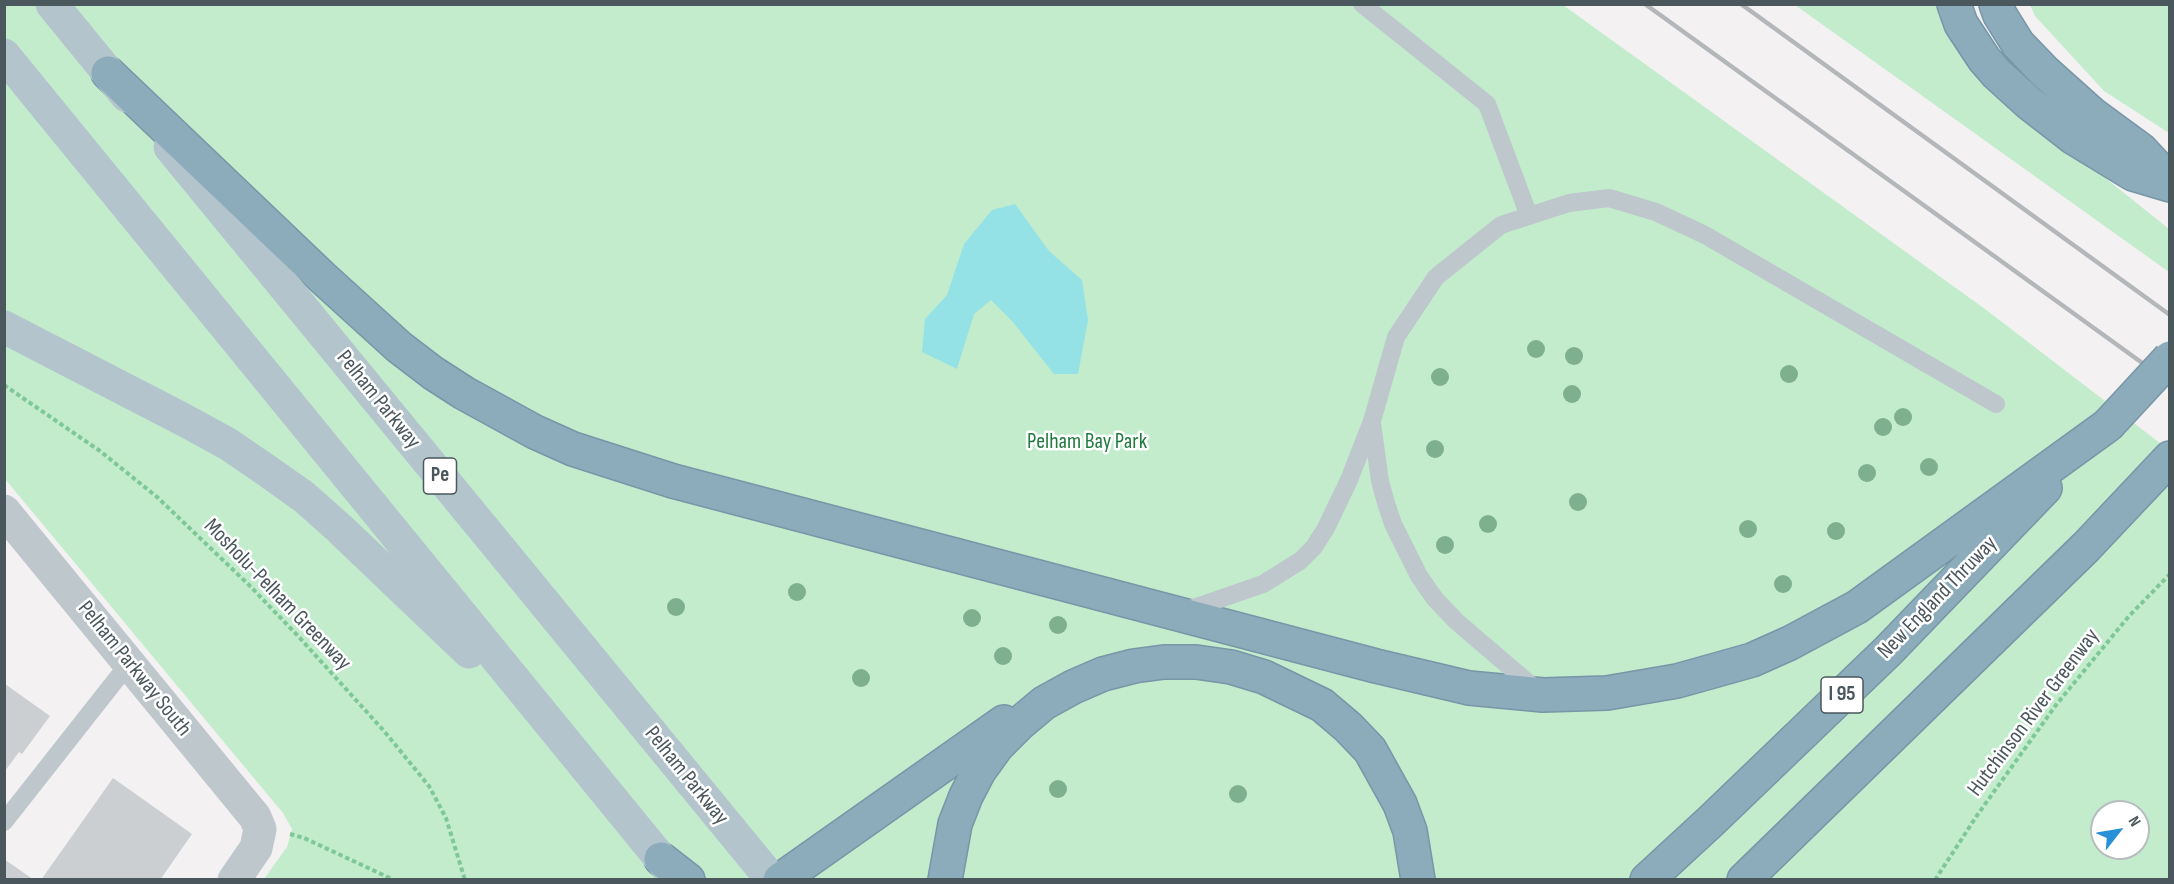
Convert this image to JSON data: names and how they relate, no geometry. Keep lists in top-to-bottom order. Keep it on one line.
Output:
{"streets":{"highway":["New England Thruway","I 95"],"main road":["Pelham Parkway","Pe"],"street":["Pelham Parkway South"],"path":["Mosholu-Pelham Greenway","Hutchinson River Greenway"]},"parks":["Pelham Bay Park"],"north":"top right"}
